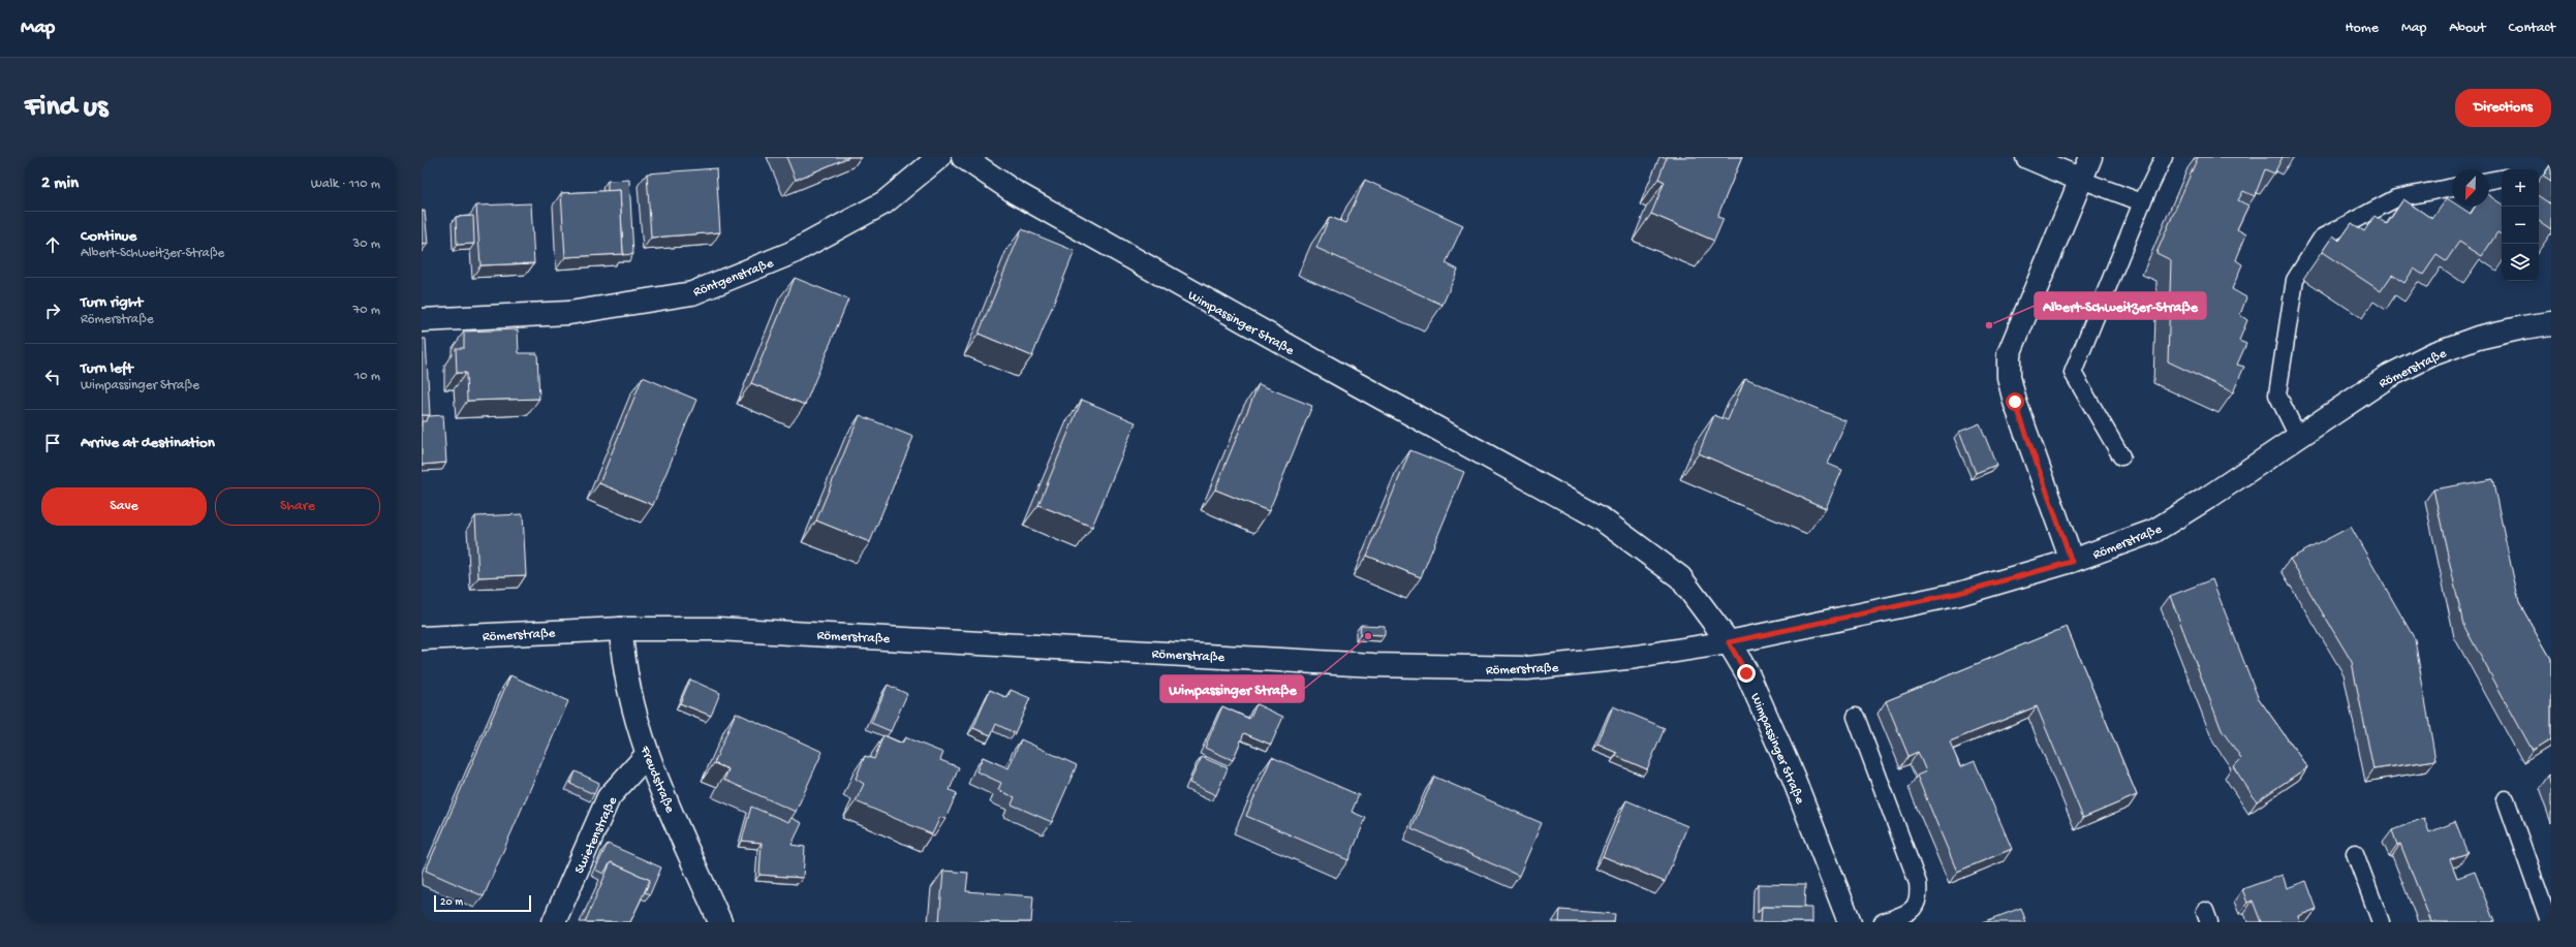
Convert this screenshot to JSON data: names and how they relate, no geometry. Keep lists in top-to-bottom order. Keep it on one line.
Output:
{"streets":{"street":["Röntgenstraße","Wimpassinger Straße","Römerstraße","Freudstraße","Swietenstraße"]},"crossings":[["Wimpassinger Straße","Römerstraße"],["Römerstraße","Freudstraße"],["Freudstraße","Swietenstraße"]],"places":["Albert-Schweitzer-Straße","Wimpassinger Straße"],"scale_bar":"20 m","north":"bottom left","page":{"header":"Map","nav":["Home","Map","About","Contact"],"buttons":["Directions",["Save","Share"]],"title":"Find us","heading":["2 min","Walk · 110 m"],"map_buttons":["+","−"],"list":[["Continue","Albert-Schweitzer-Straße","30 m"],["Turn right","Römerstraße","70 m"],["Turn left","Wimpassinger Straße","10 m"],"Arrive at destination"],"scale":"20 m"}}
